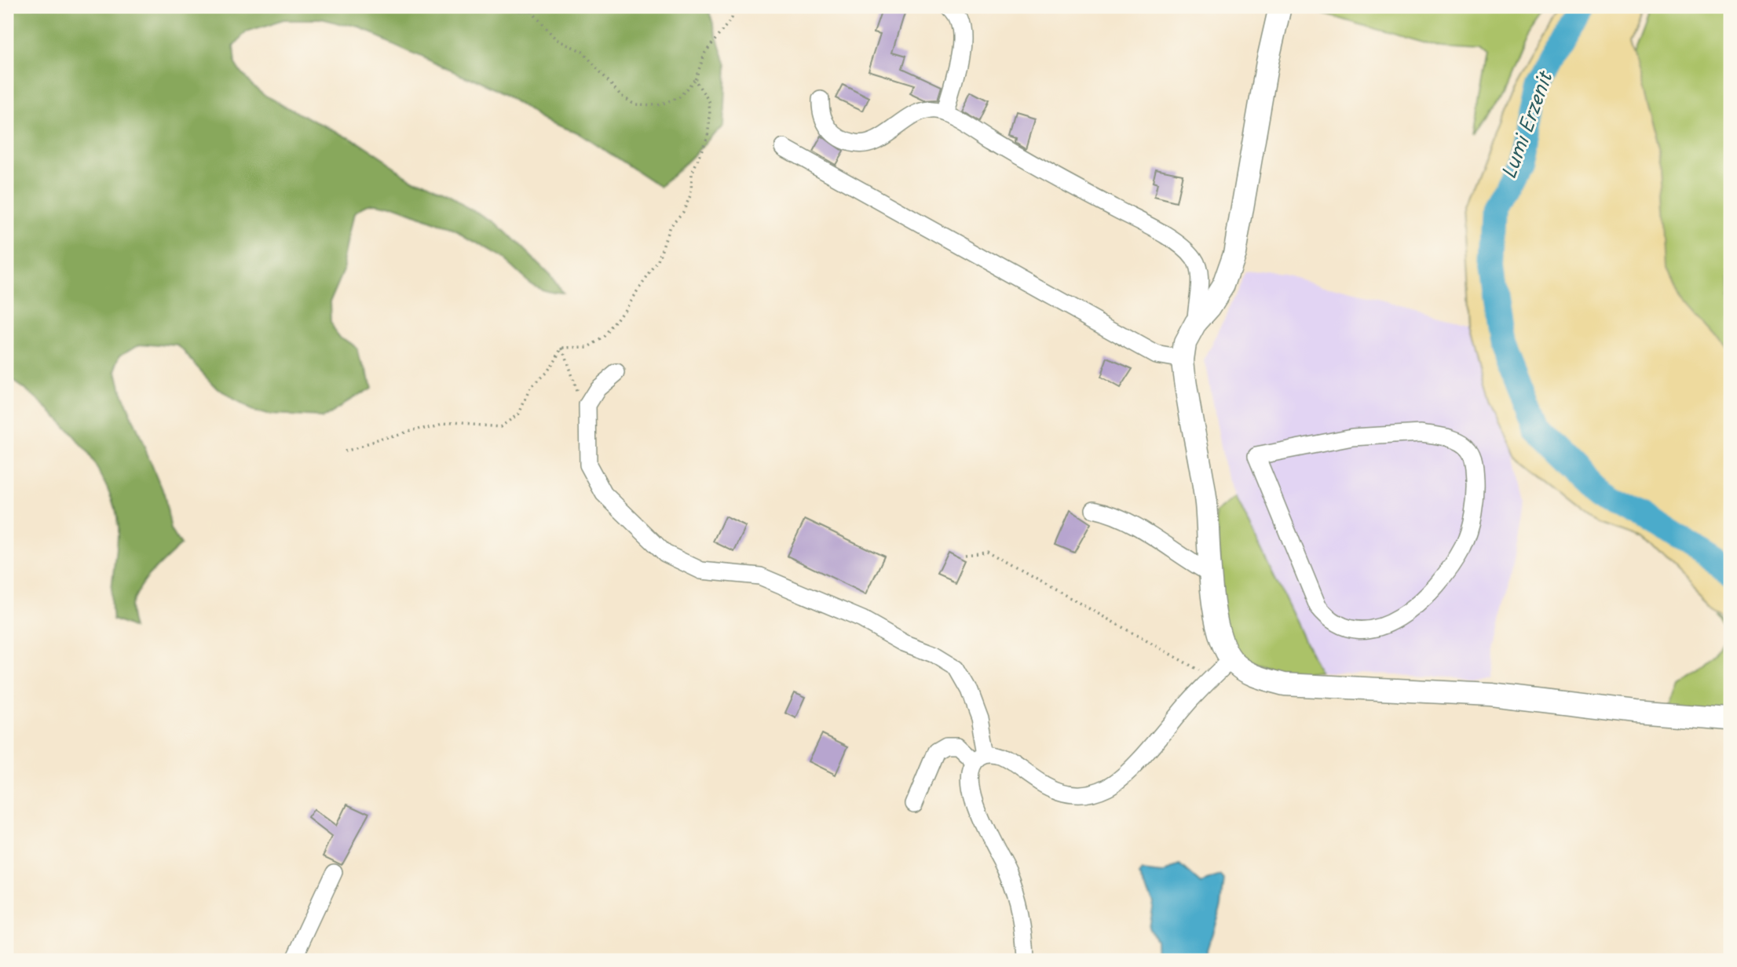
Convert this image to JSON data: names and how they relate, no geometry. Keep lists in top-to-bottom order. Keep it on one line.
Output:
{"water":["Lumi Erzenit"]}
